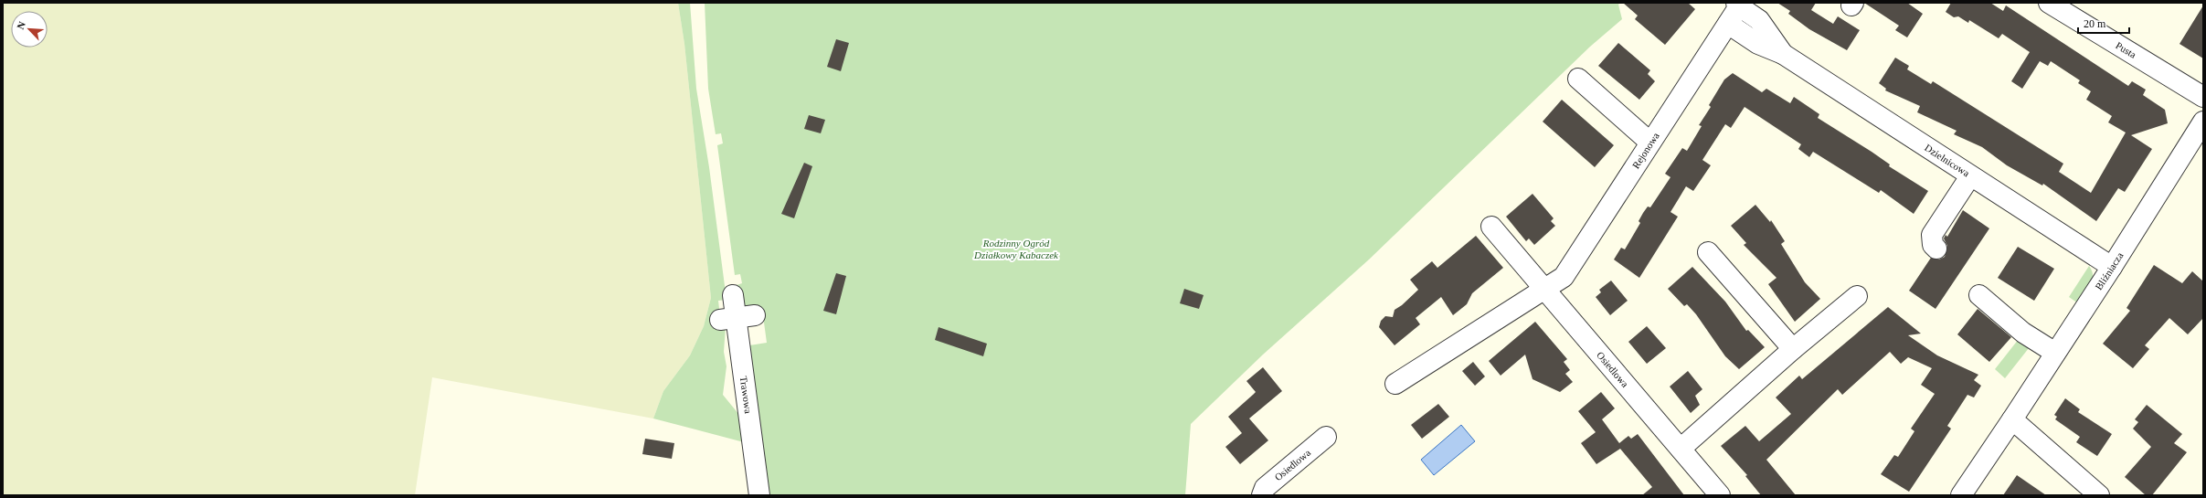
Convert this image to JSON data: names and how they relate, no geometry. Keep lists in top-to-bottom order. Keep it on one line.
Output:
{"streets":{"street":["Pusta","Rejonowa","Dzielnicowa","Bliźniacza","Osiedlowa","Trawowa"]},"crossings":[["Rejonowa","Dzielnicowa"],["Rejonowa","Osiedlowa"],["Dzielnicowa","Bliźniacza"]],"parks":["Rodzinny Ogród Działkowy Kabaczek"],"scale_bar":"20 m","north":"top left"}
